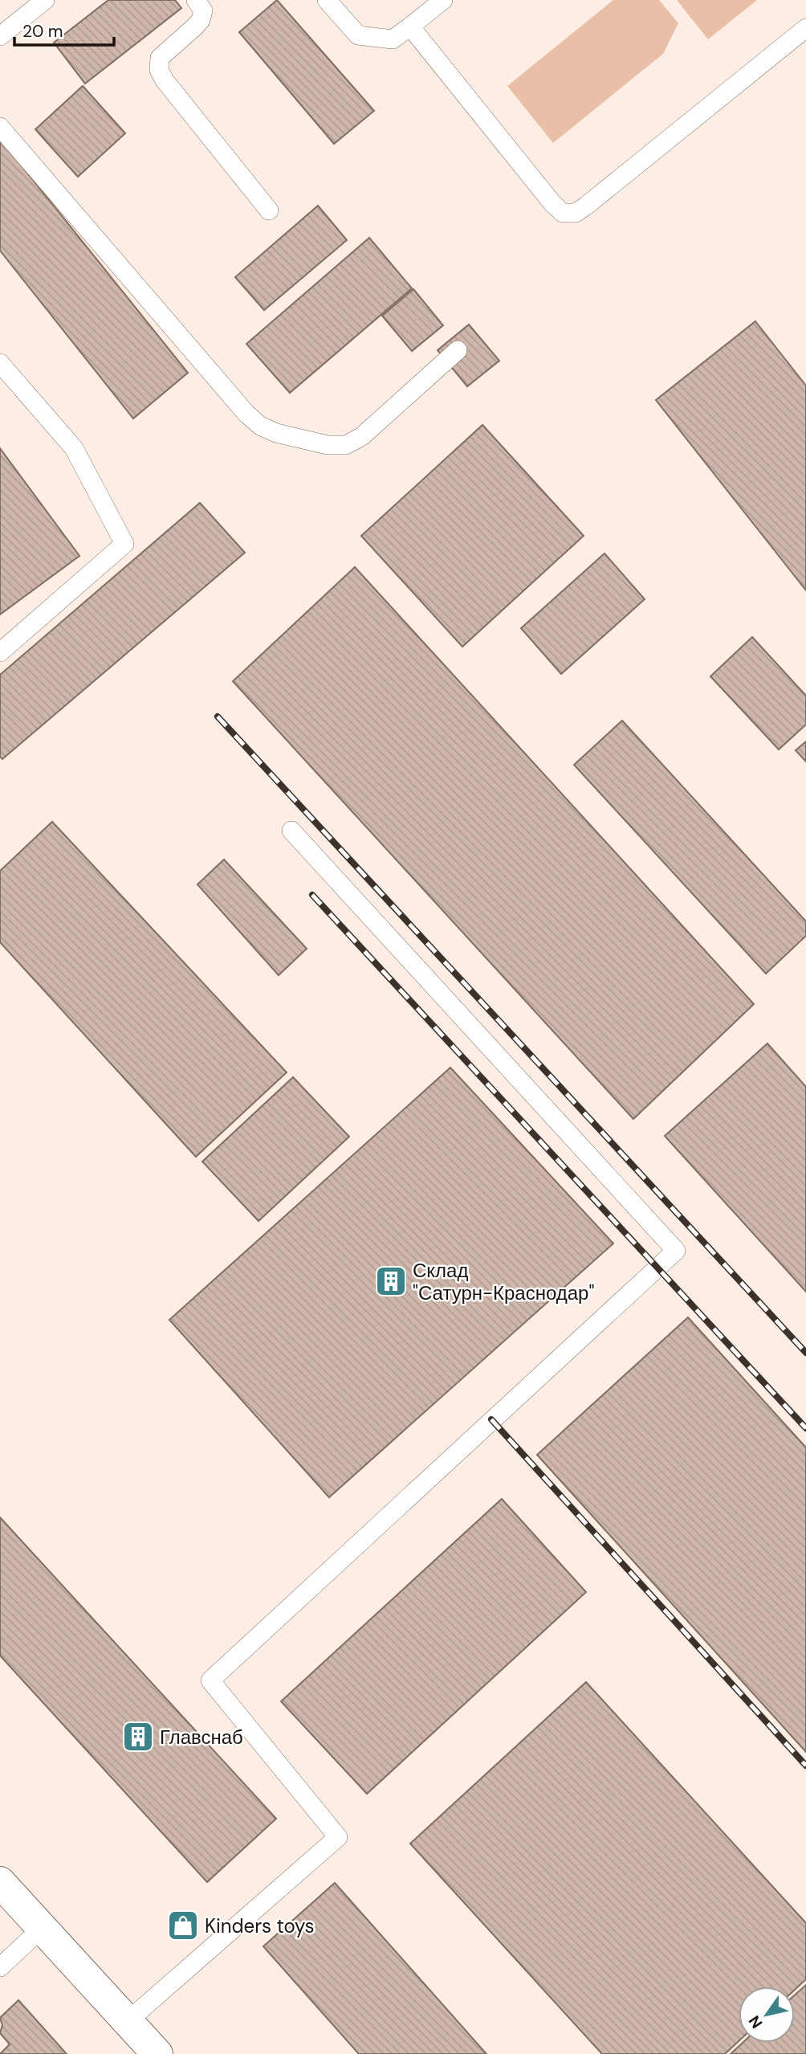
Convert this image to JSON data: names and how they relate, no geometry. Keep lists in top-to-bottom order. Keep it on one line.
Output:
{"places":{"building":["Склад \"Сатурн-Краснодар\"","Главснаб"],"shop":["Kinders toys"]},"scale_bar":"20 m","north":"bottom left"}
